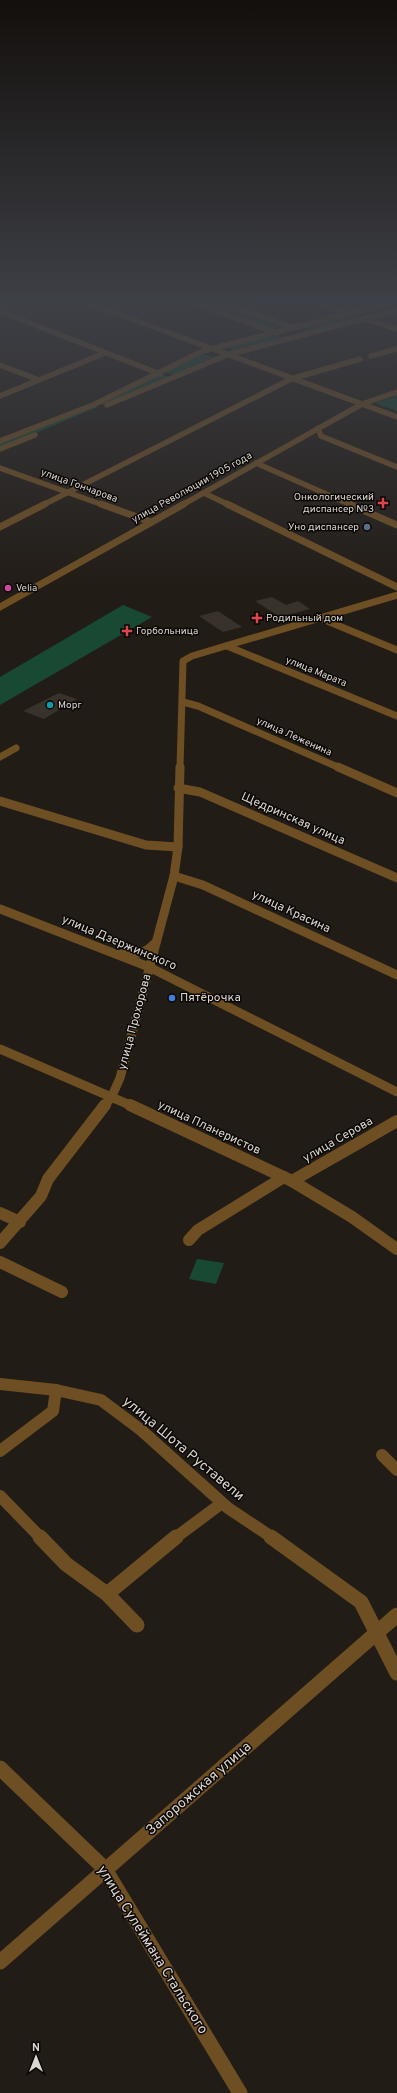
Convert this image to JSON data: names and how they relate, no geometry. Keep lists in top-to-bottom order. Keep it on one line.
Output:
{"streets":{"street":["улица Гончарова","улица Революции 1905 года","улица Марата","улица Леженина","Щедринская улица","улица Красина","улица Дзержинского","улица Прохорова","улица Планеристов","улица Серова","улица Шота Руставели","Запорожская улица","улица Сулеймана Стальского"]},"crossings":[["улица Гончарова","улица Революции 1905 года"],["улица Марата","улица Прохорова"],["улица Леженина","улица Прохорова"],["Щедринская улица","улица Прохорова"],["улица Красина","улица Прохорова"],["улица Дзержинского","улица Прохорова"],["улица Прохорова","улица Планеристов"],["улица Планеристов","улица Серова"],["улица Шота Руставели","Запорожская улица"],["Запорожская улица","улица Сулеймана Стальского"]],"places":{"health":["Онкологический диспансер №3","Родильный дом","Горбольница"],"other":["Уно диспансер","Velia","Морг","Пятёрочка"]},"north":"top"}
